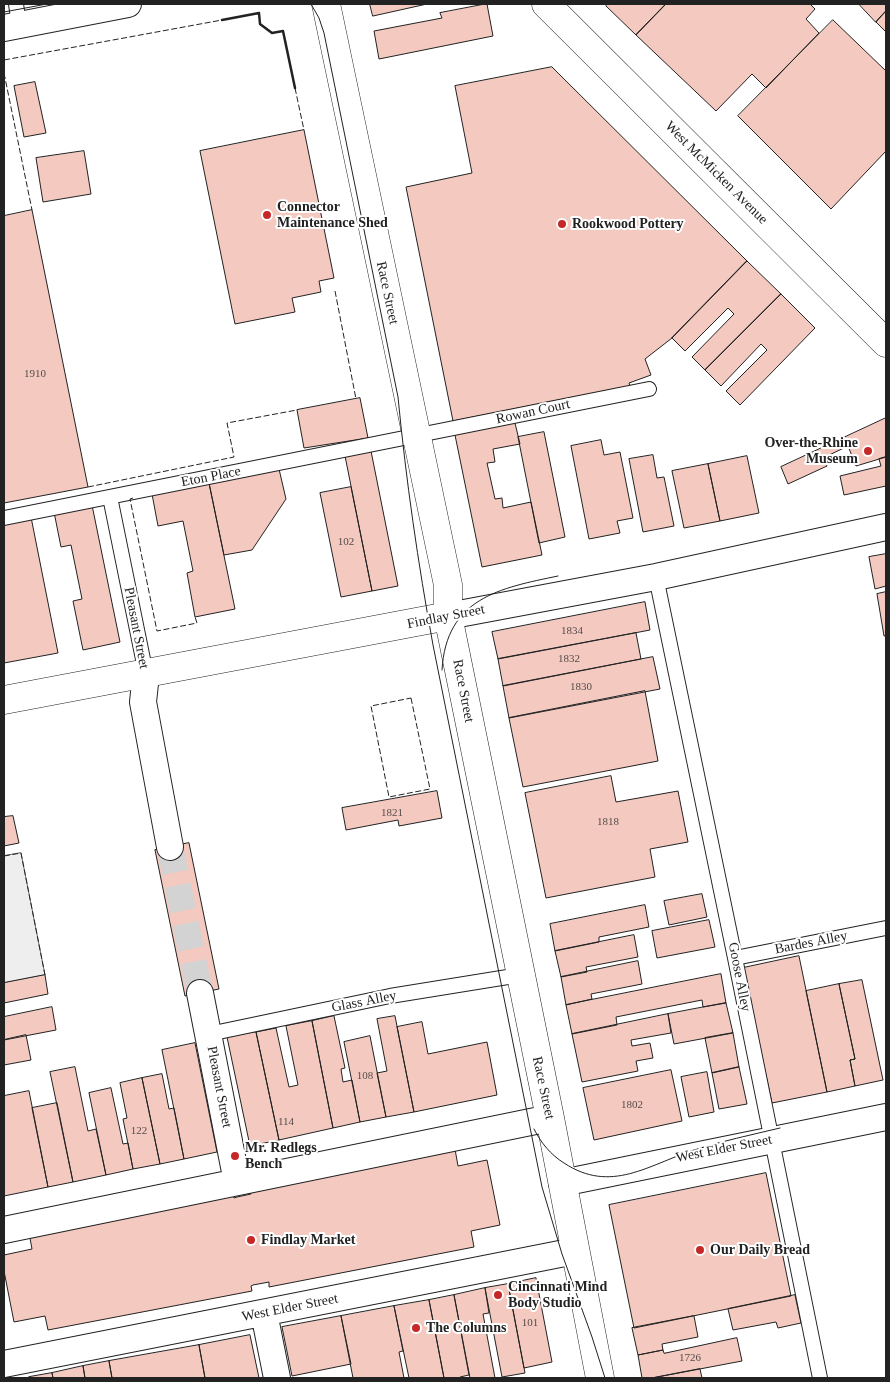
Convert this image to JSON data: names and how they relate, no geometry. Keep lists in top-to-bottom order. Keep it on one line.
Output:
{"streets":{"street":["West McMicken Avenue","Race Street","Findlay Street","Pleasant Street","West Elder Street"],"lane":["Rowan Court","Eton Place","Bardes Alley","Goose Alley","Glass Alley"]},"crossings":[["Race Street","Rowan Court"],["Race Street","Eton Place"],["Race Street","Findlay Street"],["Race Street","Glass Alley"],["Race Street","West Elder Street"],["Rowan Court","Eton Place"],["Eton Place","Pleasant Street"],["Findlay Street","Pleasant Street"],["Findlay Street","Goose Alley"],["Pleasant Street","Glass Alley"],["Bardes Alley","Goose Alley"],["Goose Alley","West Elder Street"]],"places":["Connector Maintenance Shed","Rookwood Pottery","Over-the-Rhine Museum","Mr. Redlegs Bench","Findlay Market","Our Daily Bread","Cincinnati Mind Body Studio","The Columns"],"house_numbers":["1910","102","1834","1832","1830","1821","1818","108","1802","114","122","101","1726"]}
